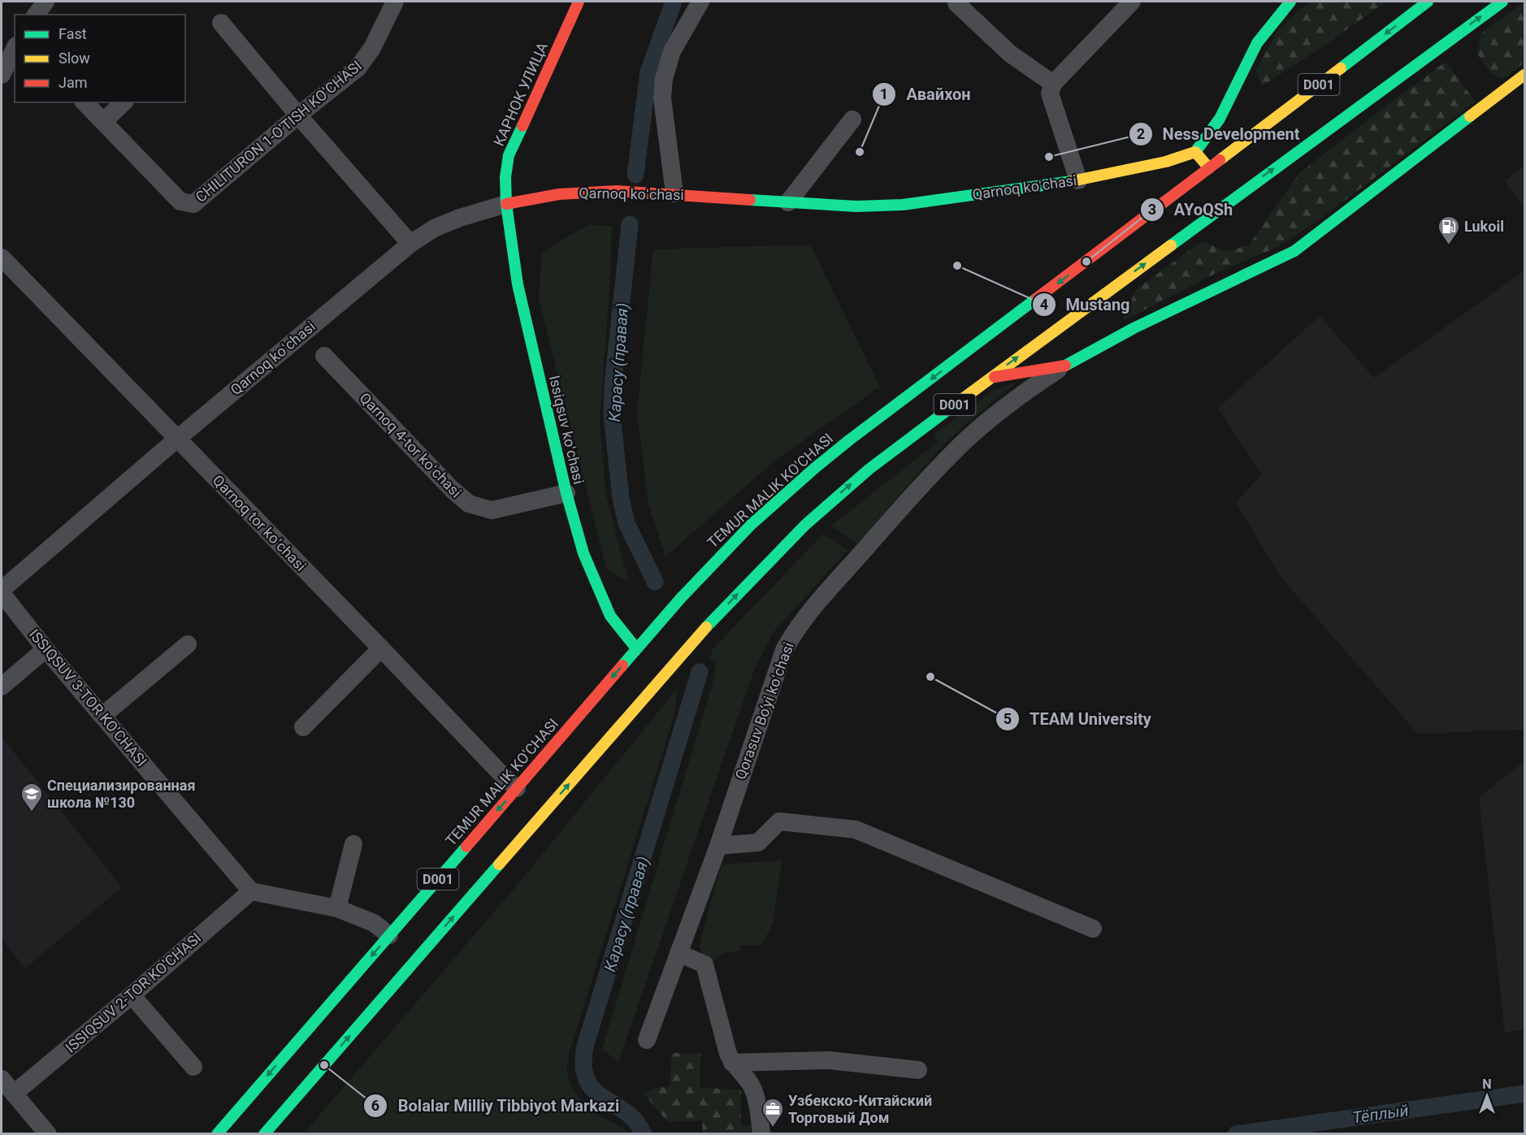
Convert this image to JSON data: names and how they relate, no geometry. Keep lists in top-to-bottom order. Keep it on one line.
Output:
{"streets":{"main road":["D001","КАРНОК УЛИЦА","Qarnoq koʻchasi","Issiqsuv koʻchasi","TEMUR MALIK KO'CHASI"],"street":["CHILITURON 1-O'TISH KO'CHASI","Qarnoq 4-tor koʻchasi","Qarnoq tor koʻchasi","ISSIQSUV 3-TOR KO'CHASI","Qorasuv Bo‘yi koʻchasi","ISSIQSUV 2-TOR KO'CHASI"]},"crossings":[["КАРНОК УЛИЦА","Qarnoq koʻchasi"],["КАРНОК УЛИЦА","Issiqsuv koʻchasi"],["Qarnoq koʻchasi","Issiqsuv koʻchasi"],["Qarnoq koʻchasi","Qarnoq tor koʻchasi"],["Qarnoq koʻchasi","ISSIQSUV 3-TOR KO'CHASI"],["Issiqsuv koʻchasi","Qarnoq 4-tor koʻchasi"],["Issiqsuv koʻchasi","TEMUR MALIK KO'CHASI"],["TEMUR MALIK KO'CHASI","Qarnoq tor koʻchasi"],["ISSIQSUV 3-TOR KO'CHASI","ISSIQSUV 2-TOR KO'CHASI"]],"water":["Карасу (правая)","Тёплый"],"places":{"other":["Авайхон","Ness Development","AYoQSh","Mustang","TEAM University","Bolalar Milliy Tibbiyot Markazi"],"fuel station":["Lukoil"],"school or university":["Специализированная школа №130"],"office":["Узбекско-Китайский Торговый Дом"]},"legend":["Fast","Slow","Jam"],"north":"top"}
